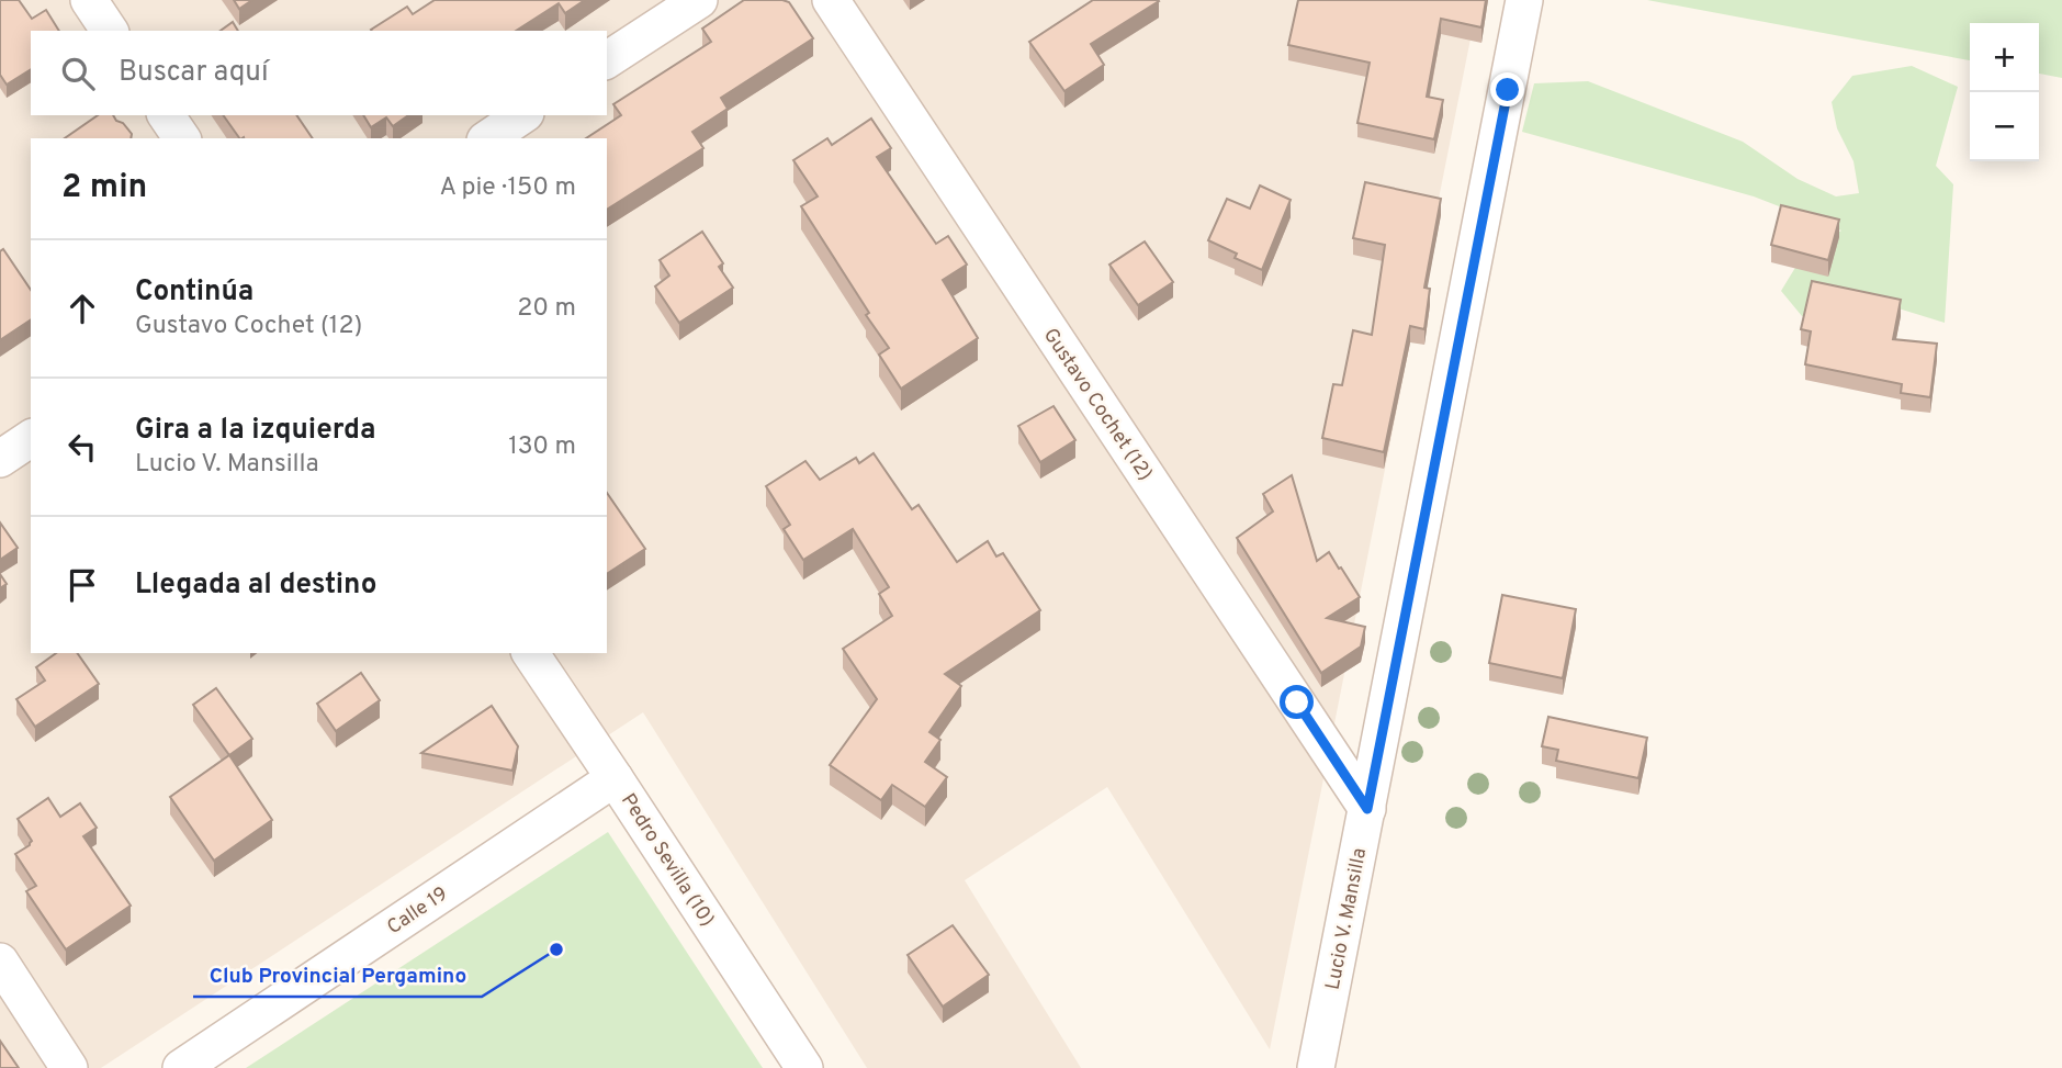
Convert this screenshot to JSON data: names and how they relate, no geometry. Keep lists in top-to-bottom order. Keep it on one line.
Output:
{"streets":{"street":["Gustavo Cochet (12)","Pedro Sevilla (10)","Calle 19","Lucio V. Mansilla"]},"crossings":[["Gustavo Cochet (12)","Lucio V. Mansilla"],["Pedro Sevilla (10)","Calle 19"]],"places":["Club Provincial Pergamino"],"page":{"map_buttons":["+","−"],"search":"Buscar aquí","heading":["2 min","A pie · 150 m"],"list":[["Continúa","Gustavo Cochet (12)","20 m"],["Gira a la izquierda","Lucio V. Mansilla","130 m"],"Llegada al destino"]}}
